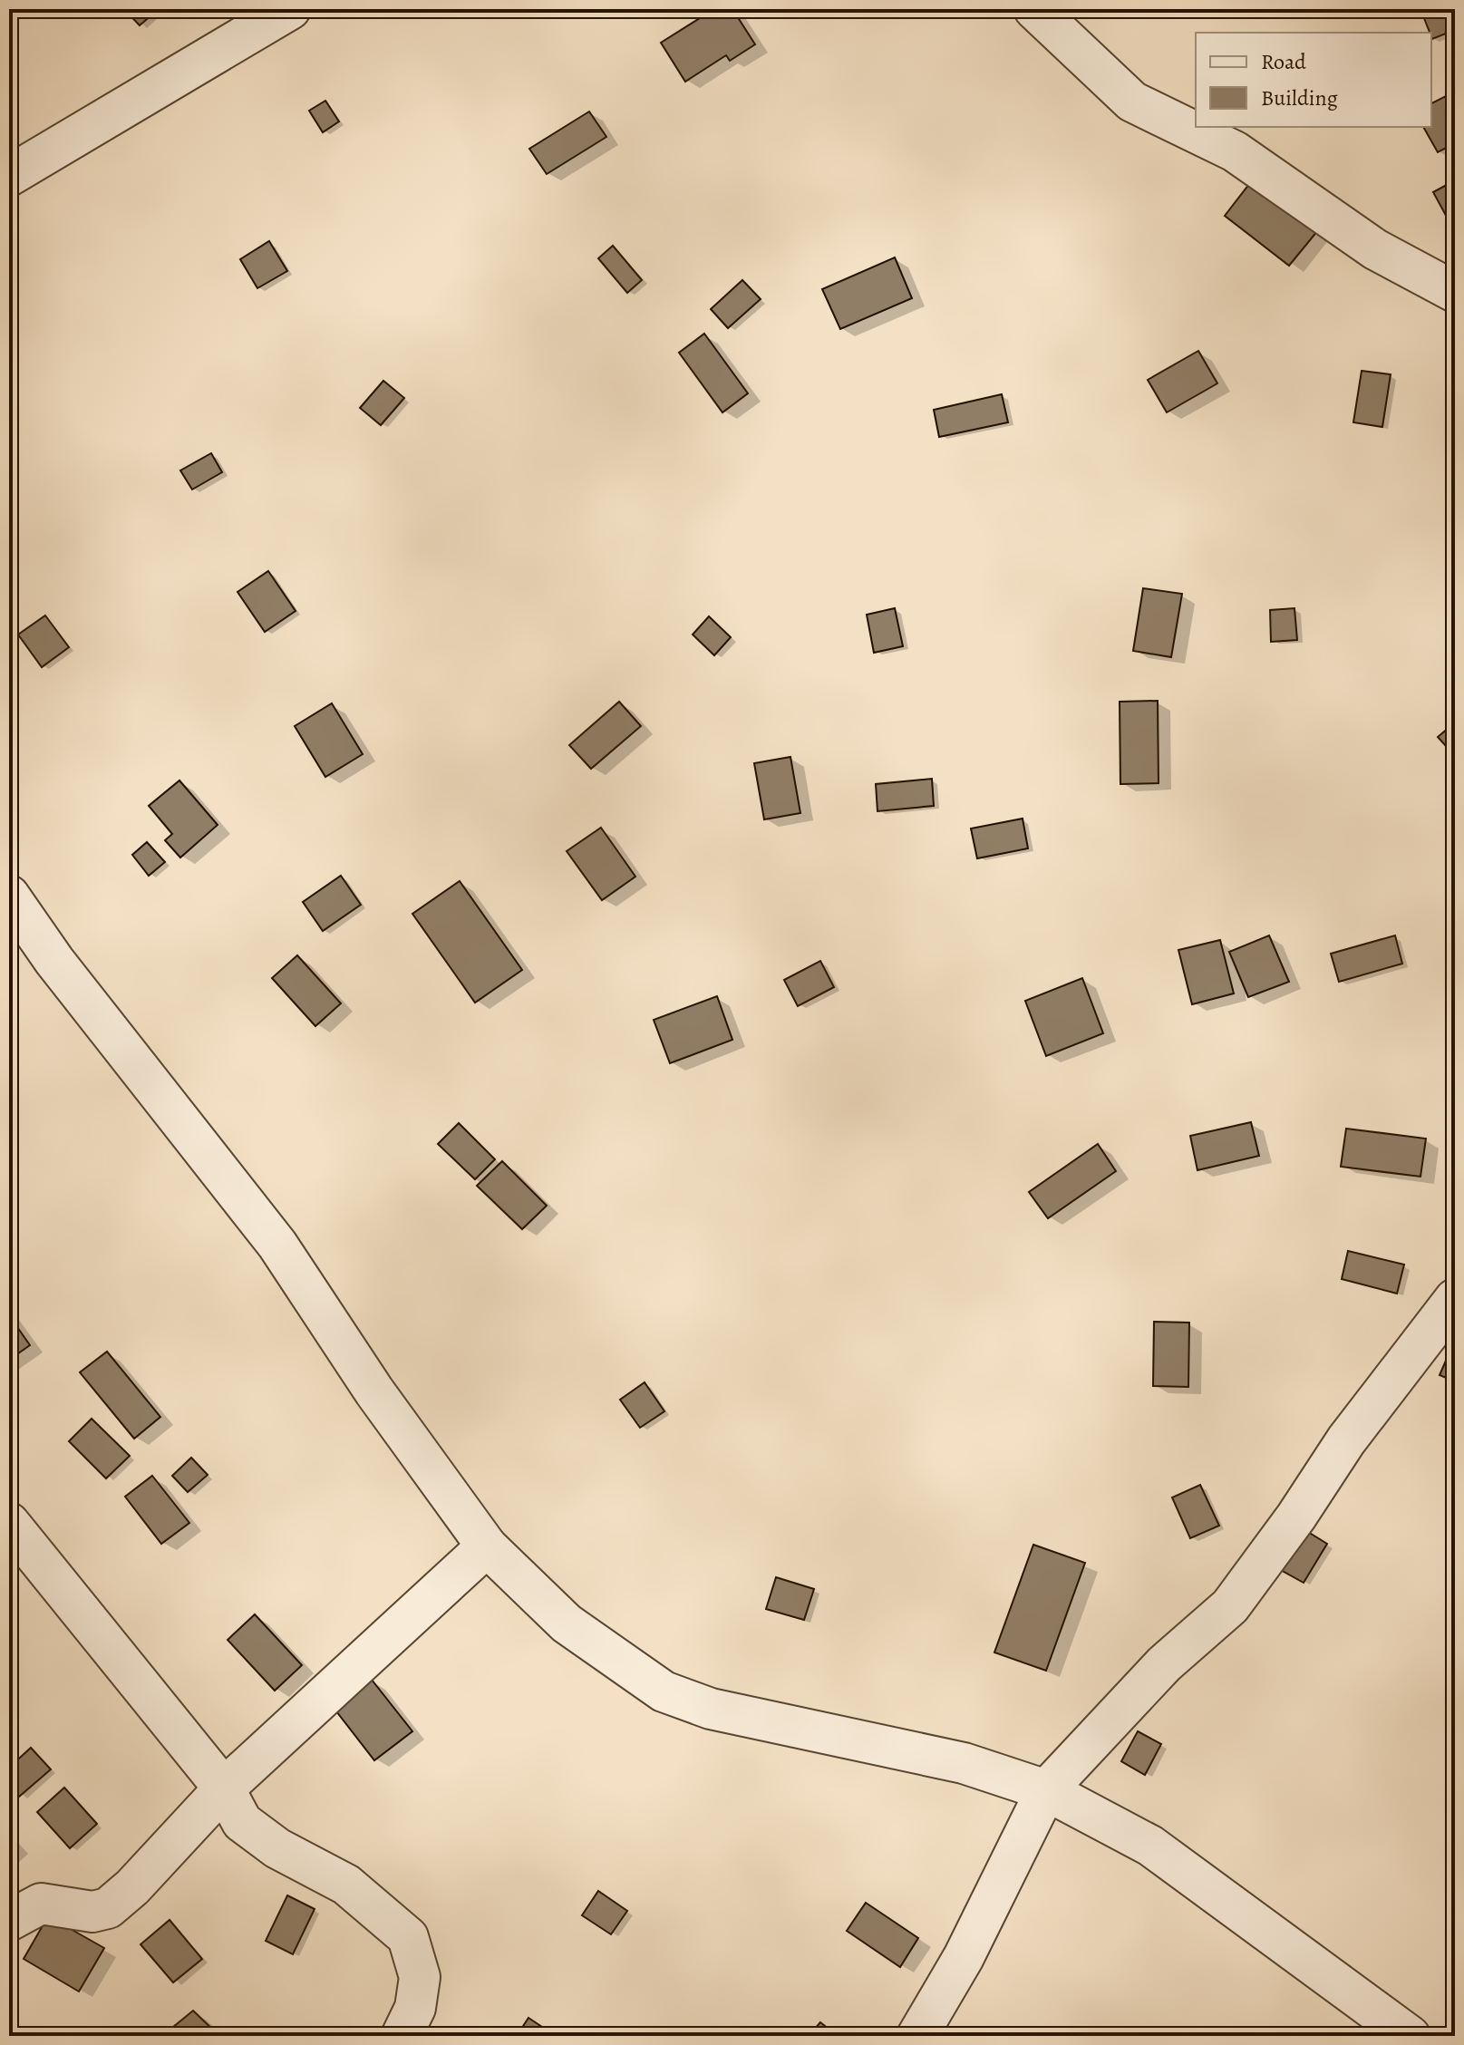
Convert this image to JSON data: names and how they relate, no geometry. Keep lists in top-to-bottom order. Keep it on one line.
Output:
{"legend":["Road","Building"]}
